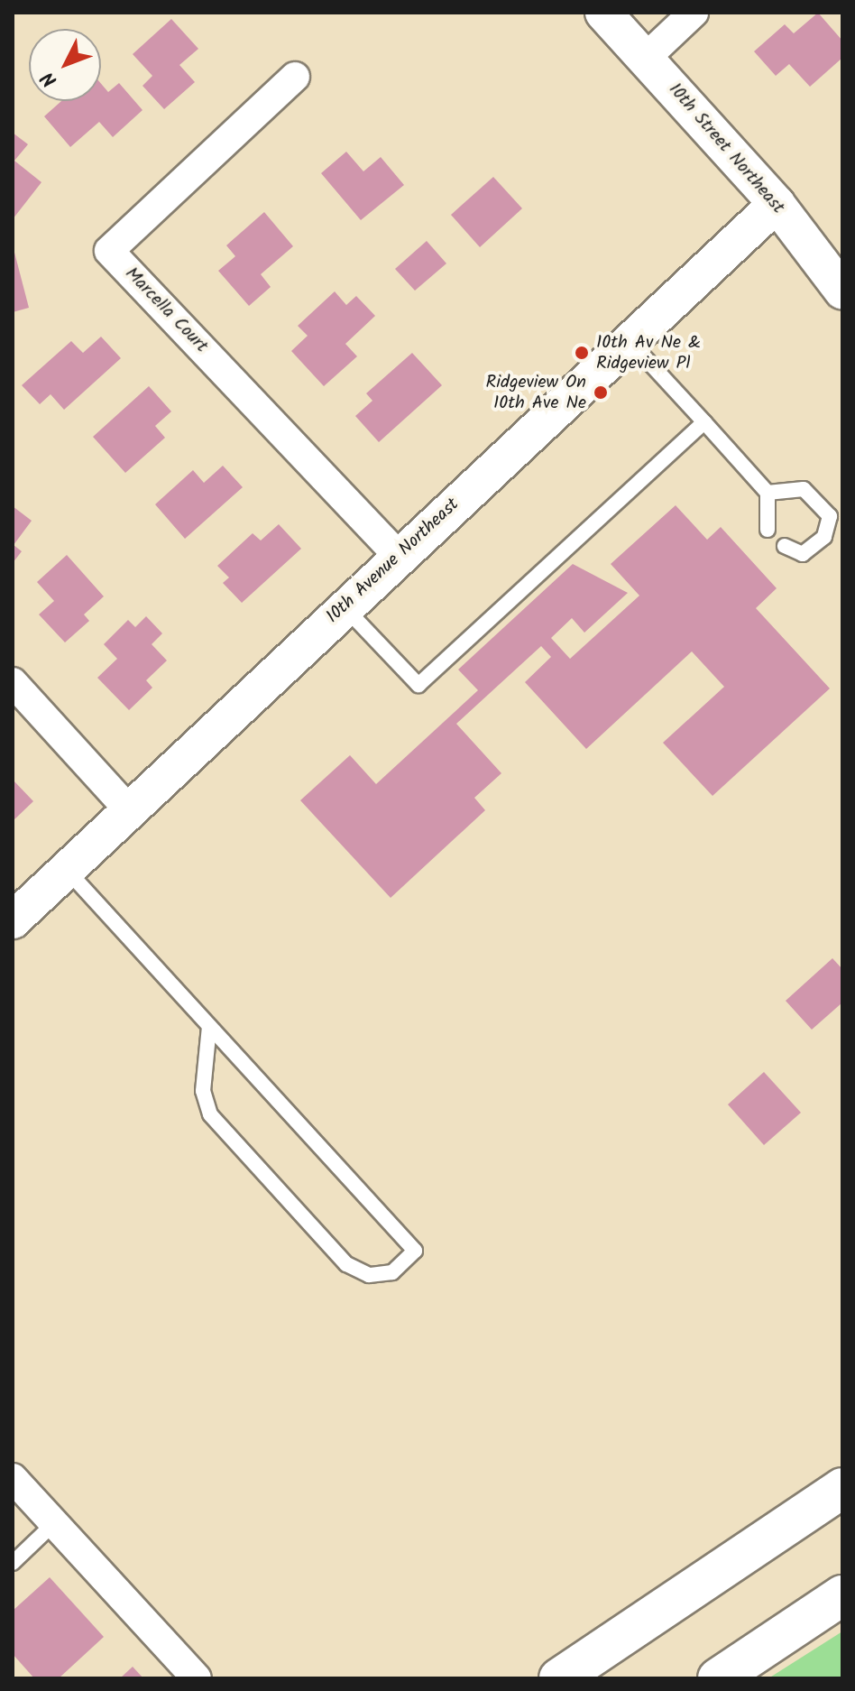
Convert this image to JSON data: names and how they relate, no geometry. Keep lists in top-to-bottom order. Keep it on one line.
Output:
{"streets":{"street":["10th Street Northeast","Marcella Court","10th Avenue Northeast"]},"crossings":[["10th Street Northeast","10th Avenue Northeast"],["Marcella Court","10th Avenue Northeast"]],"places":["10th Av Ne & Ridgeview Pl","Ridgeview On 10th Ave Ne"],"north":"bottom left"}
